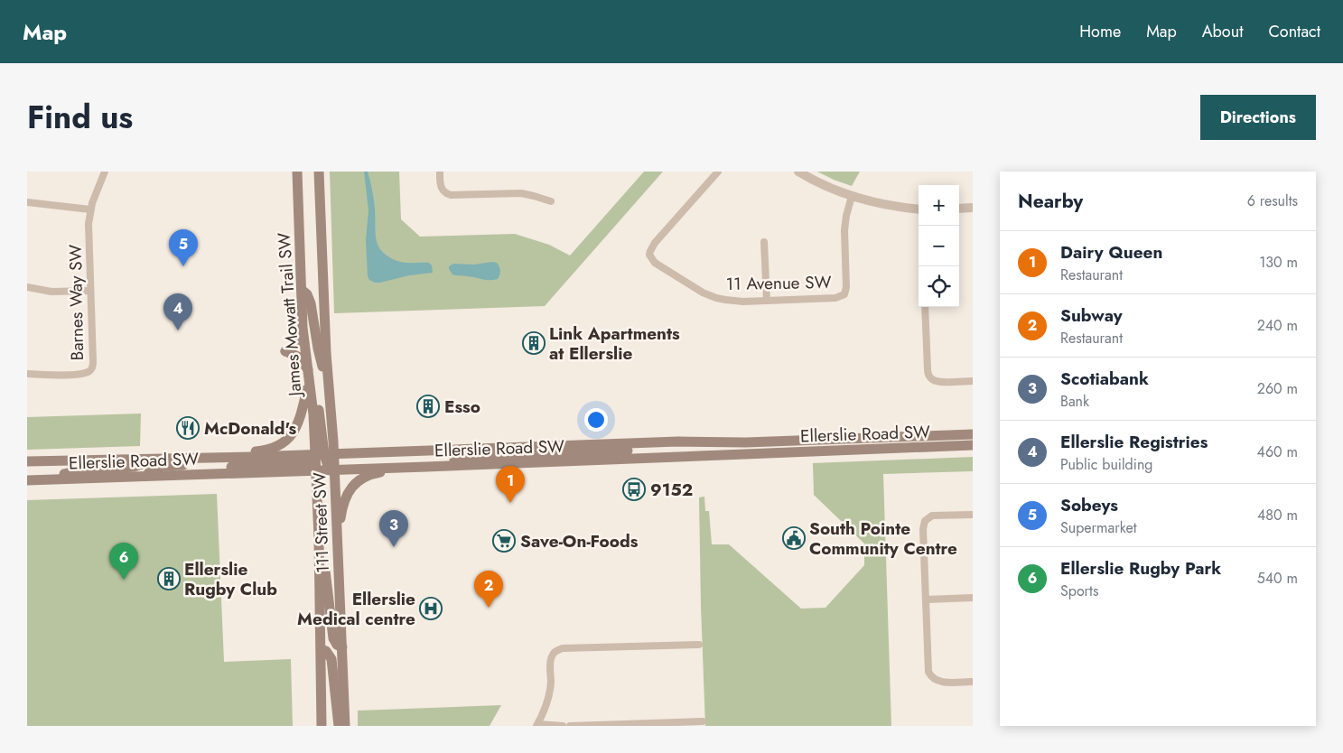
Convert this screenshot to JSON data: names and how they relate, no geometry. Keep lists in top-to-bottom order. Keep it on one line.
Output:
{"streets":{"main road":["James Mowatt Trail SW","Ellerslie Road SW","111 Street SW"],"street":["11 Avenue SW","Barnes Way SW"]},"crossings":[["James Mowatt Trail SW","Ellerslie Road SW"],["James Mowatt Trail SW","111 Street SW"],["Ellerslie Road SW","111 Street SW"]],"places":{"building":["Link Apartments at Ellerslie","Esso","Ellerslie Rugby Club"],"restaurant":["McDonald's"],"bus stop":["9152"],"public building":["South Pointe Community Centre"],"supermarket":["Save-On-Foods"],"hospital":["Ellerslie Medical centre"]},"page":{"header":"Map","nav":["Home","Map","About","Contact"],"title":"Find us","buttons":"Directions","heading":["Nearby","6 results"],"map_buttons":["+","−"],"pins":["5","4","1","3","6","2"],"list":[{"mark":"1","name":"Dairy Queen","note":"Restaurant","value":"130 m"},{"mark":"2","name":"Subway","note":"Restaurant","value":"240 m"},{"mark":"3","name":"Scotiabank","note":"Bank","value":"260 m"},{"mark":"4","name":"Ellerslie Registries","note":"Public building","value":"460 m"},{"mark":"5","name":"Sobeys","note":"Supermarket","value":"480 m"},{"mark":"6","name":"Ellerslie Rugby Park","note":"Sports","value":"540 m"}]}}
